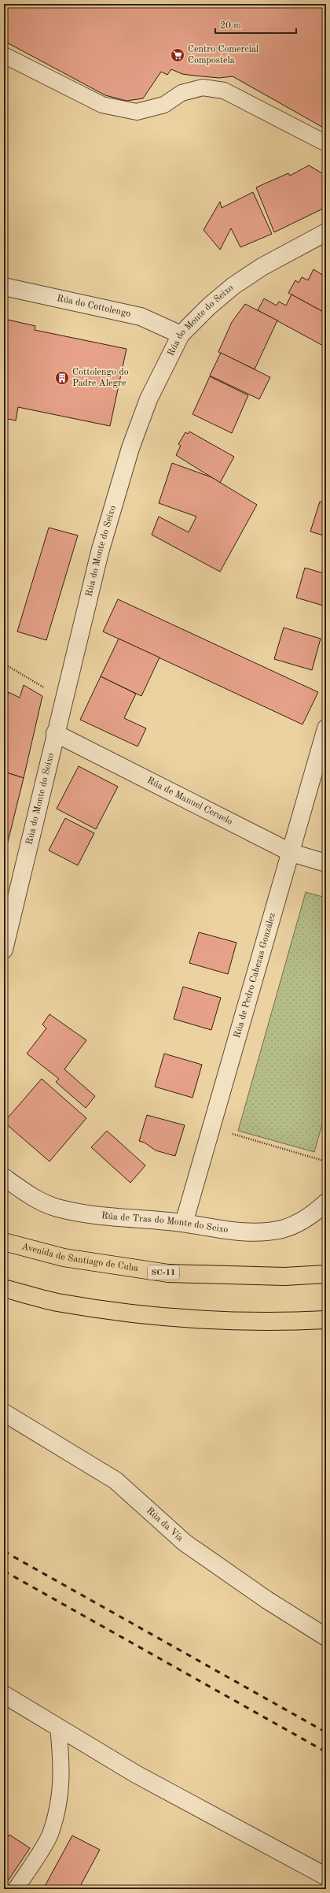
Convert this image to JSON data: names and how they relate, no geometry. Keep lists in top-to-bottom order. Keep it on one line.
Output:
{"streets":{"highway":["Avenida de Santiago de Cuba","SC-11"],"street":["Rúa do Cottolengo","Rúa do Monte do Seixo","Rúa de Manuel Ceruelo","Rúa de Pedro Cabezas González","Rúa de Tras do Monte do Seixo","Rúa da Vía"]},"crossings":[["Rúa do Cottolengo","Rúa do Monte do Seixo"],["Rúa do Monte do Seixo","Rúa de Manuel Ceruelo"],["Rúa de Manuel Ceruelo","Rúa de Pedro Cabezas González"],["Rúa de Pedro Cabezas González","Rúa de Tras do Monte do Seixo"]],"places":{"supermarket":["Centro Comercial Compostela"],"building":["Cottolengo do Padre Alegre"]},"scale_bar":"20 m"}
